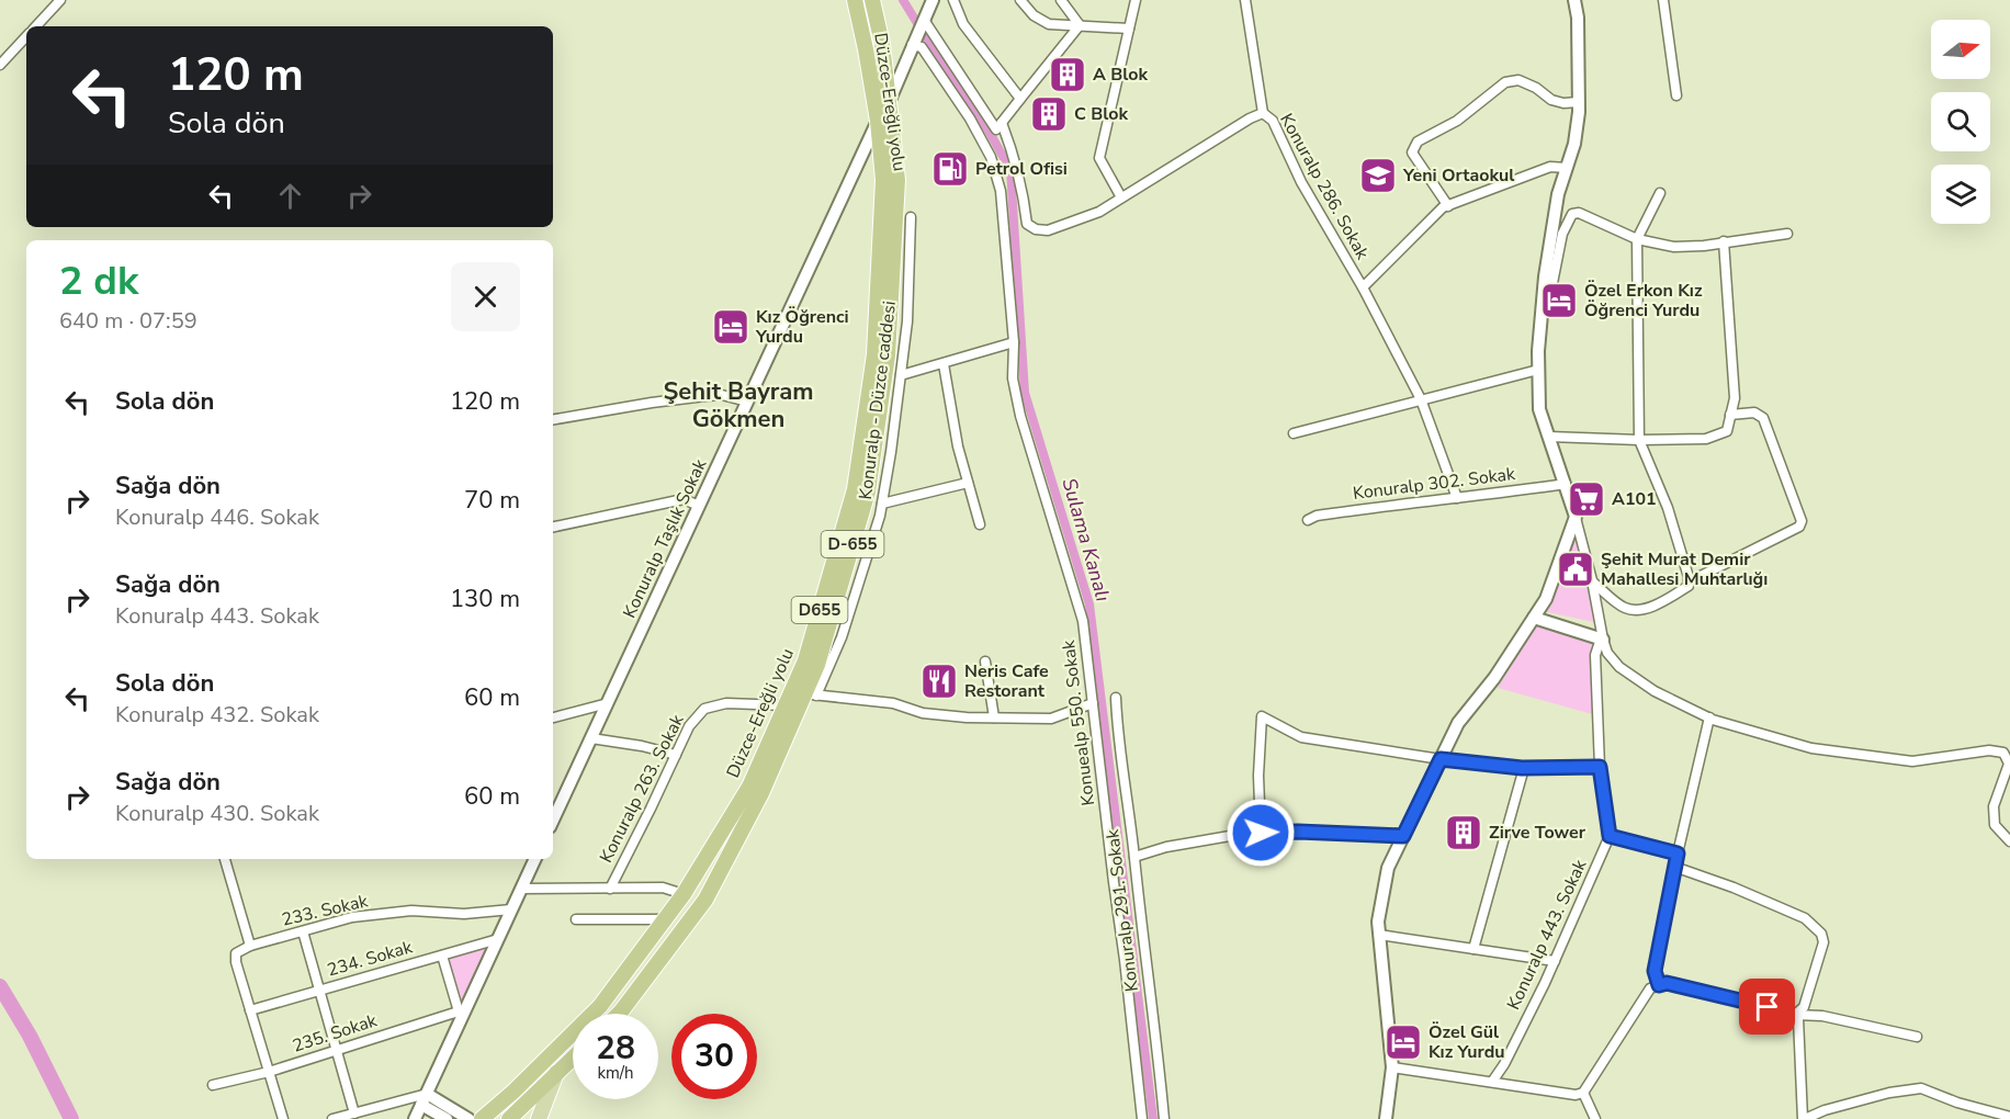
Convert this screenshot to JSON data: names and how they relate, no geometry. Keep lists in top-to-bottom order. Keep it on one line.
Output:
{"streets":{"highway":["Düzce-Ereğli yolu","D-655","D655"],"street":["Konuralp 286. Sokak","Konuralp - Düzce caddesi","Konuralp 302. Sokak","Konuralp Taşlık Sokak","Konuealp 550. Sokak","Konuralp 263. Sokak","233. Sokak","Konuralp 291. Sokak","Konuralp 443. Sokak","234. Sokak","235. Sokak"]},"crossings":[["Düzce-Ereğli yolu","Konuralp - Düzce caddesi"],["Düzce-Ereğli yolu","Konuralp Taşlık Sokak"],["Düzce-Ereğli yolu","Konuralp 263. Sokak"]],"districts":["Şehit Bayram Gökmen"],"water":["Sulama Kanalı"],"places":{"building":["A Blok","C Blok","Zirve Tower"],"fuel station":["Petrol Ofisi"],"school or university":["Yeni Ortaokul"],"hotel":["Özel Erkon Kız Öğrenci Yurdu","Kız Öğrenci Yurdu","Özel Gül Kız Yurdu"],"supermarket":["A101"],"public building":["Şehit Murat Demir Mahallesi Muhtarlığı"],"restaurant":["Neris Cafe Restorant"]},"north":"right","page":{"turn":["120 m","Sola dön"],"heading":["2 dk","640 m · 07:59"],"list":[{"name":"Sola dön","value":"120 m"},{"name":"Sağa dön","note":"Konuralp 446. Sokak","value":"70 m"},{"name":"Sağa dön","note":"Konuralp 443. Sokak","value":"130 m"},{"name":"Sola dön","note":"Konuralp 432. Sokak","value":"60 m"},{"name":"Sağa dön","note":"Konuralp 430. Sokak","value":"60 m"}],"speed":"28 km/h","limit":"30"}}
